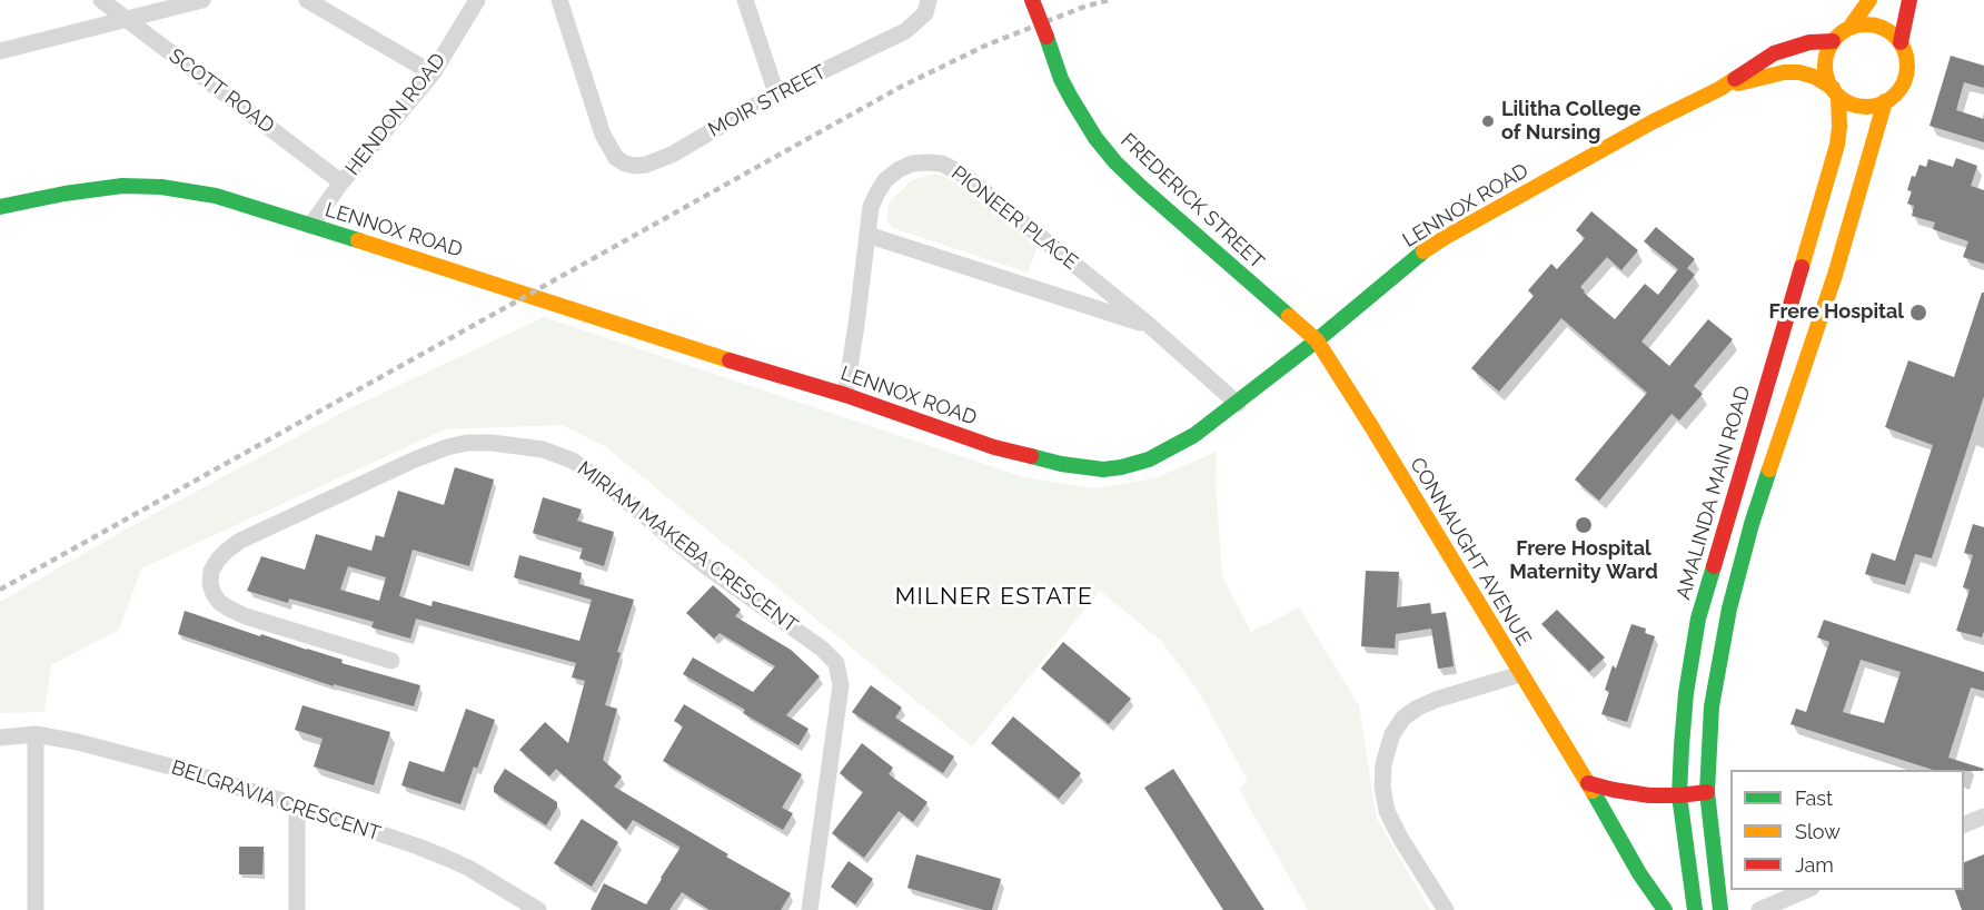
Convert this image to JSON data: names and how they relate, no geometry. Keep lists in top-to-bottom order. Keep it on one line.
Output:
{"streets":{"street":["SCOTT ROAD","MOIR STREET","HENDON ROAD","FREDERICK STREET","LENNOX ROAD","PIONEER PLACE","AMALINDA MAIN ROAD","MIRIAM MAKEBA CRESCENT","CONNAUGHT AVENUE","BELGRAVIA CRESCENT"]},"crossings":[["SCOTT ROAD","HENDON ROAD"],["HENDON ROAD","LENNOX ROAD"],["FREDERICK STREET","LENNOX ROAD"],["FREDERICK STREET","CONNAUGHT AVENUE"],["LENNOX ROAD","PIONEER PLACE"],["LENNOX ROAD","AMALINDA MAIN ROAD"],["LENNOX ROAD","CONNAUGHT AVENUE"]],"districts":["MILNER ESTATE"],"places":["Lilitha College of Nursing","Frere Hospital","Frere Hospital Maternity Ward"],"legend":["Fast","Slow","Jam"]}
